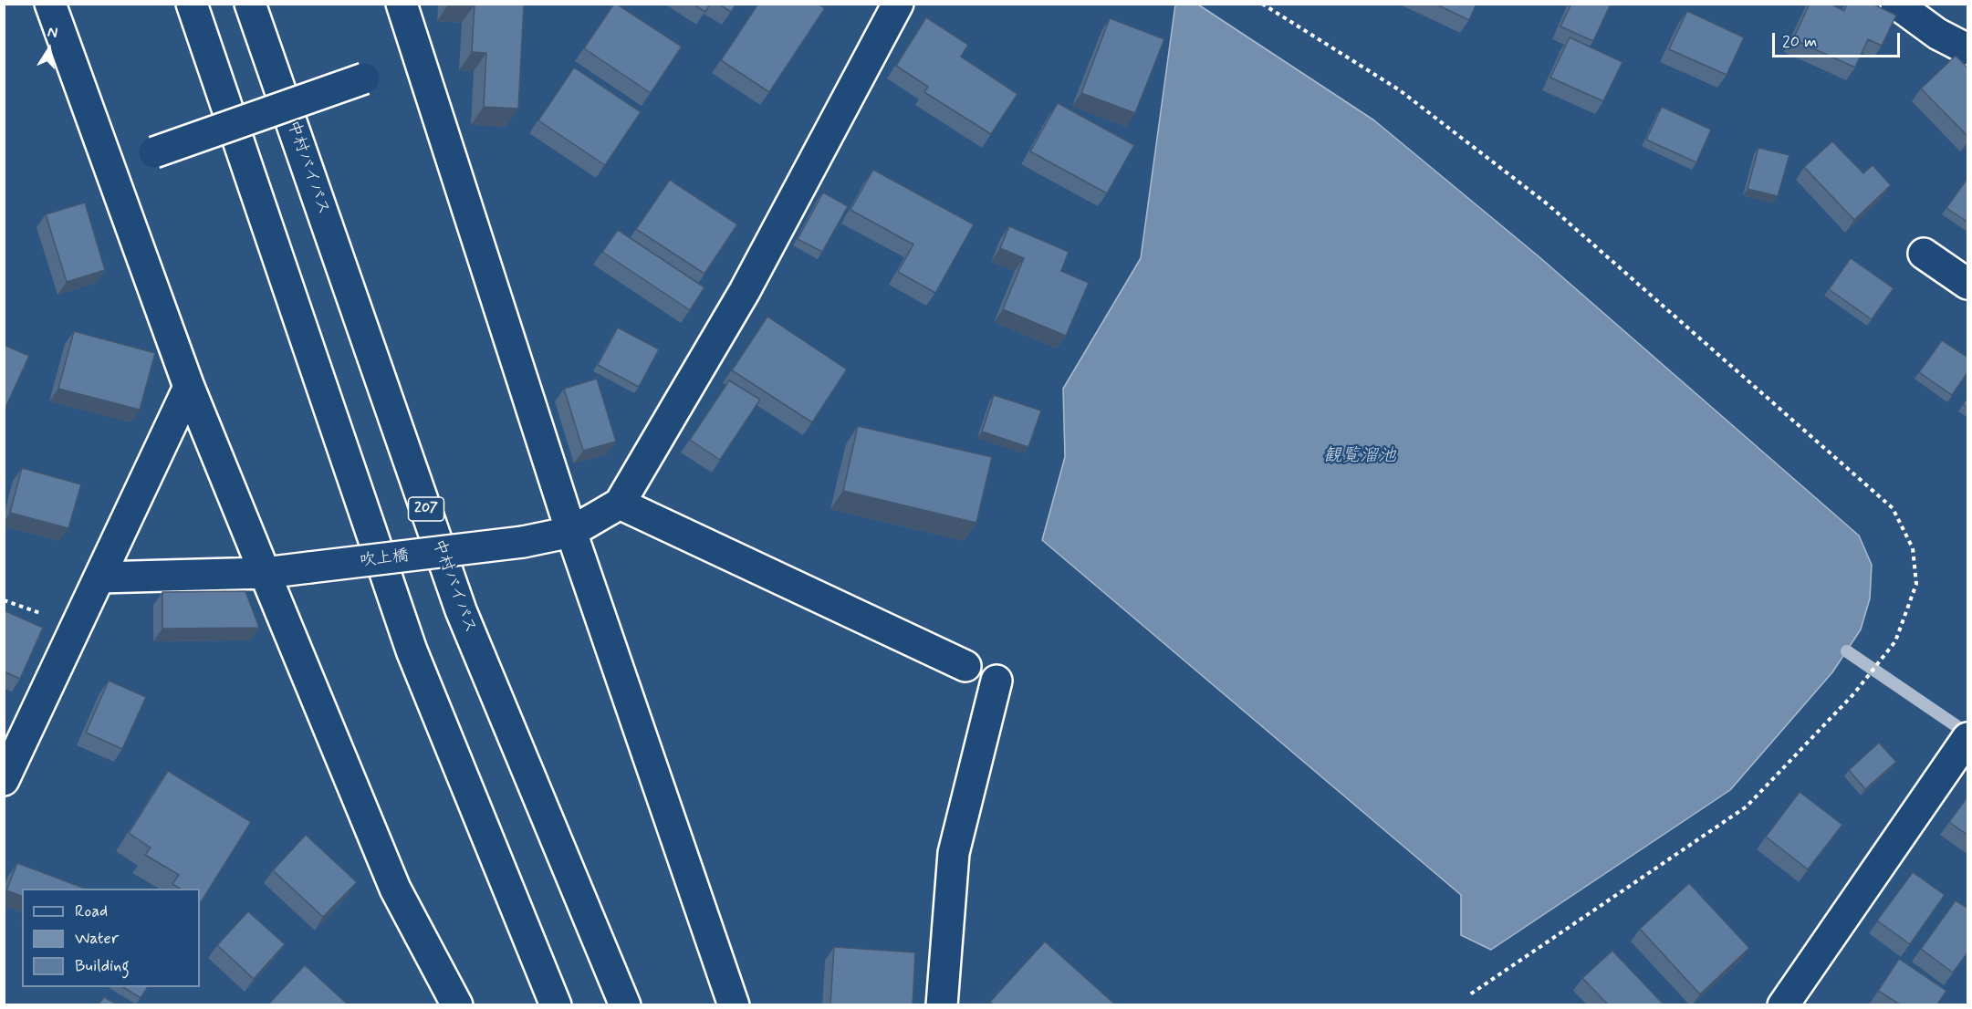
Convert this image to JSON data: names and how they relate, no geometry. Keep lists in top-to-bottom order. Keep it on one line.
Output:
{"streets":{"main road":["中村バイパス","207","吹上橋"]},"water":["観覧溜池"],"legend":["Road","Water","Building"],"scale_bar":"20 m","north":"top"}
